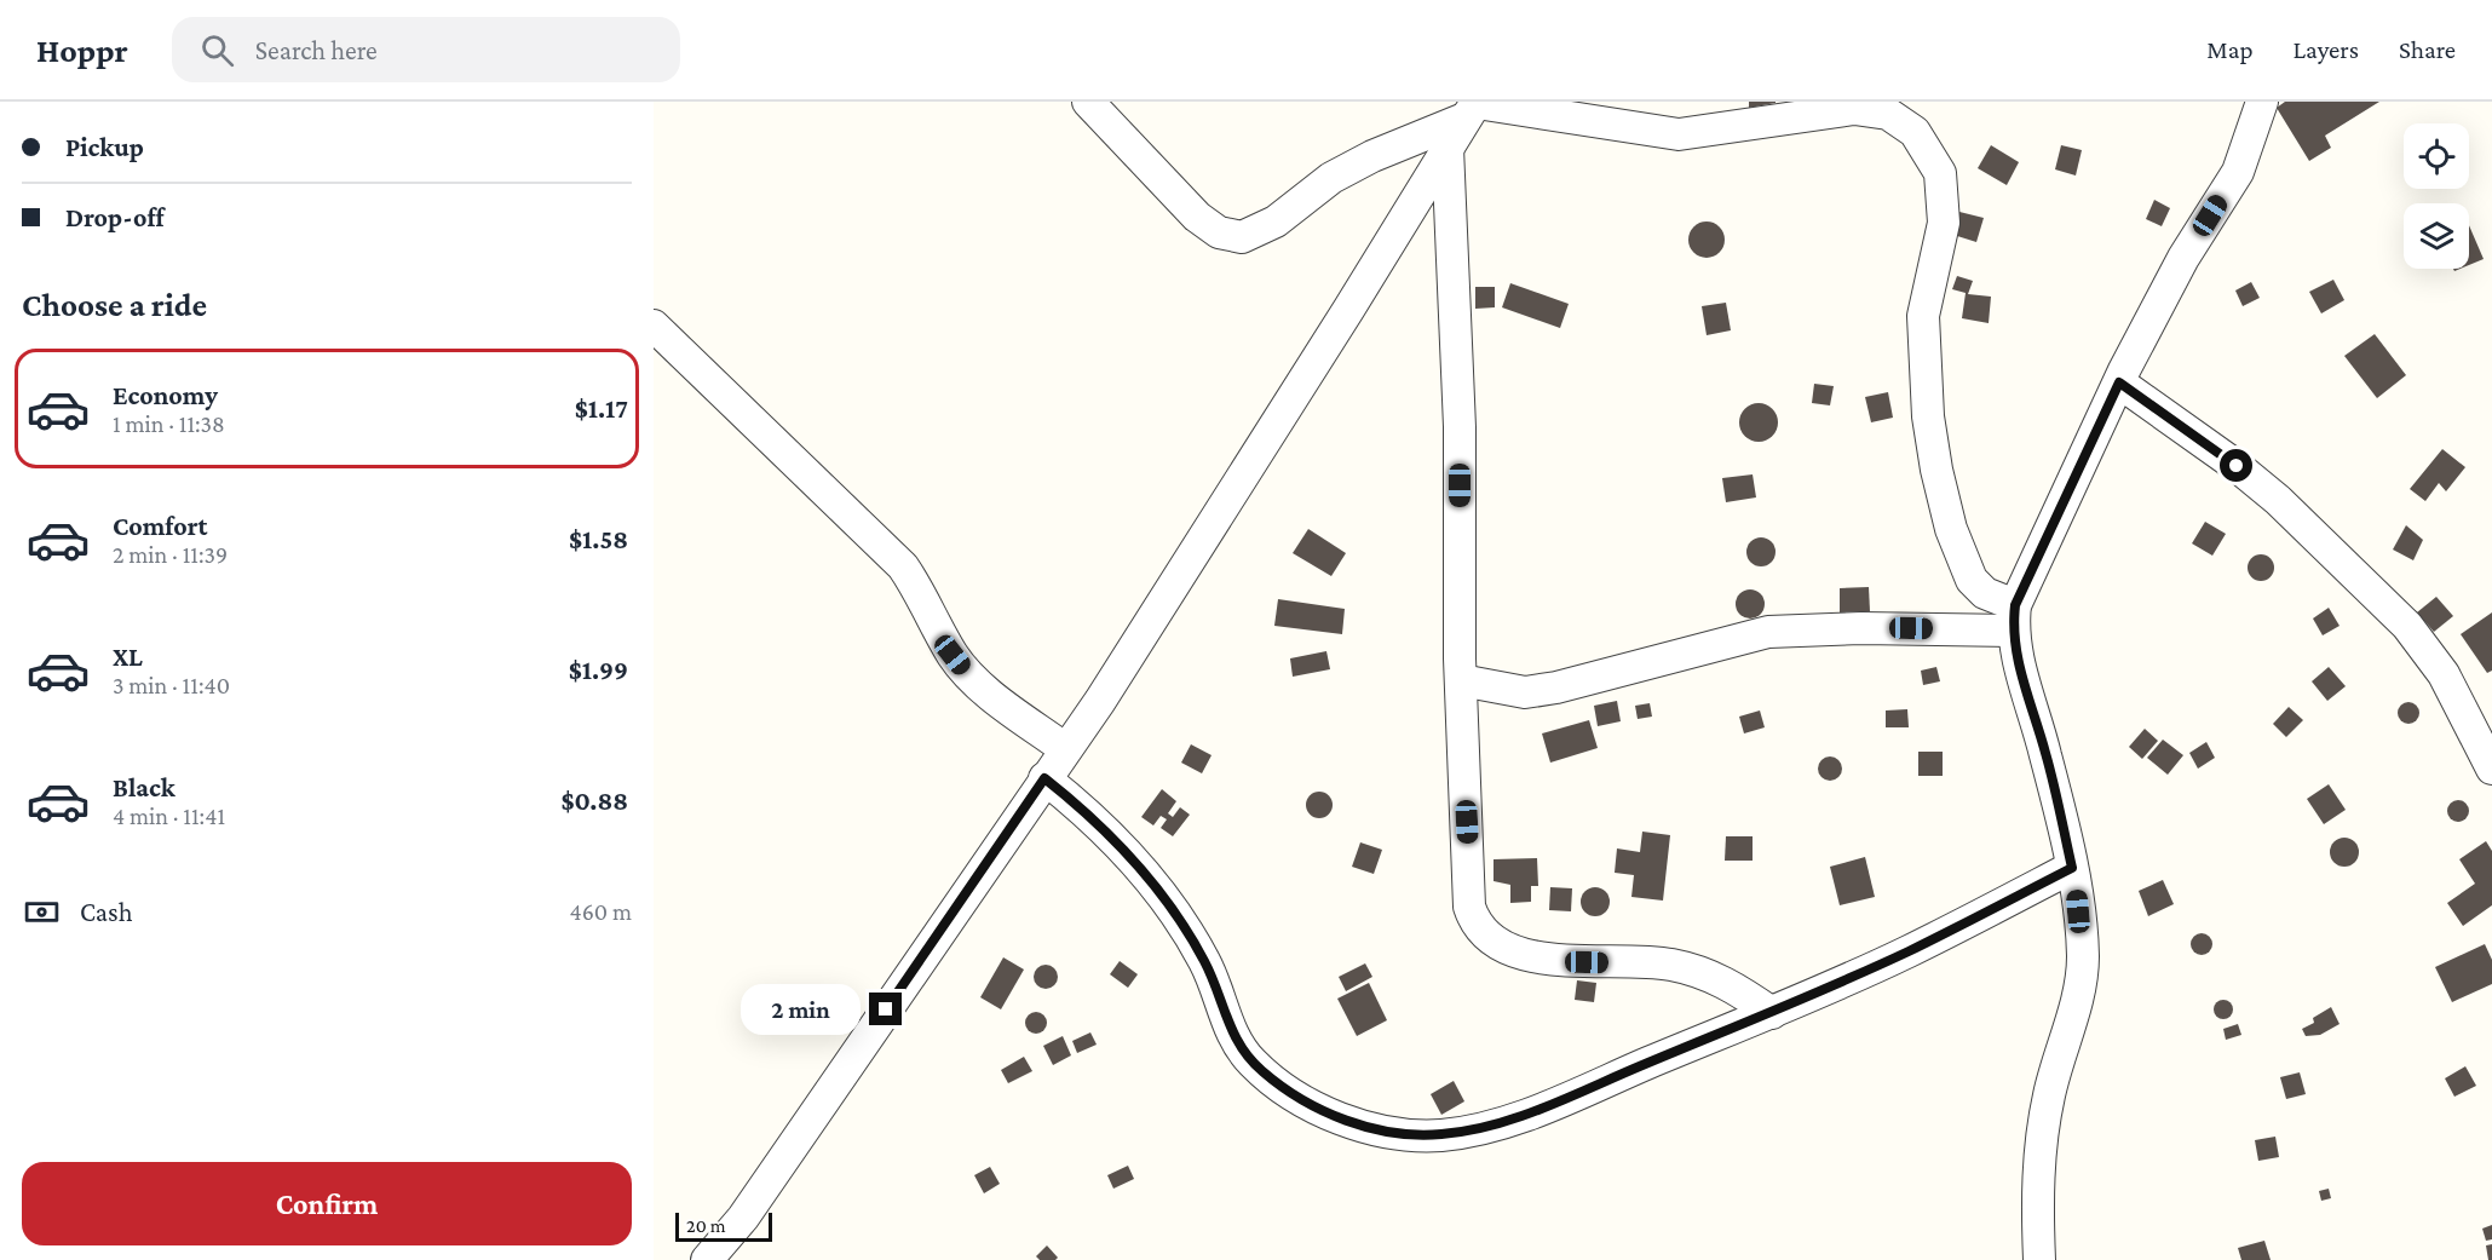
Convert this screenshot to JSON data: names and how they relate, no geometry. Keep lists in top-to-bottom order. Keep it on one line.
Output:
{"scale_bar":"20 m","page":{"header":"Hoppr","search":"Search here","nav":["Map","Layers","Share"],"banner":["Pickup","Drop-off"],"heading":"Choose a ride","list":[{"name":"Economy","note":"1 min · 11:38","value":"$1.17"},{"name":"Comfort","note":"2 min · 11:39","value":"$1.58"},{"name":"XL","note":"3 min · 11:40","value":"$1.99"},{"name":"Black","note":"4 min · 11:41","value":"$0.88"}],"pay":["Cash","460 m"],"bubble":"2 min","buttons":"Confirm","scale":"20 m"}}
